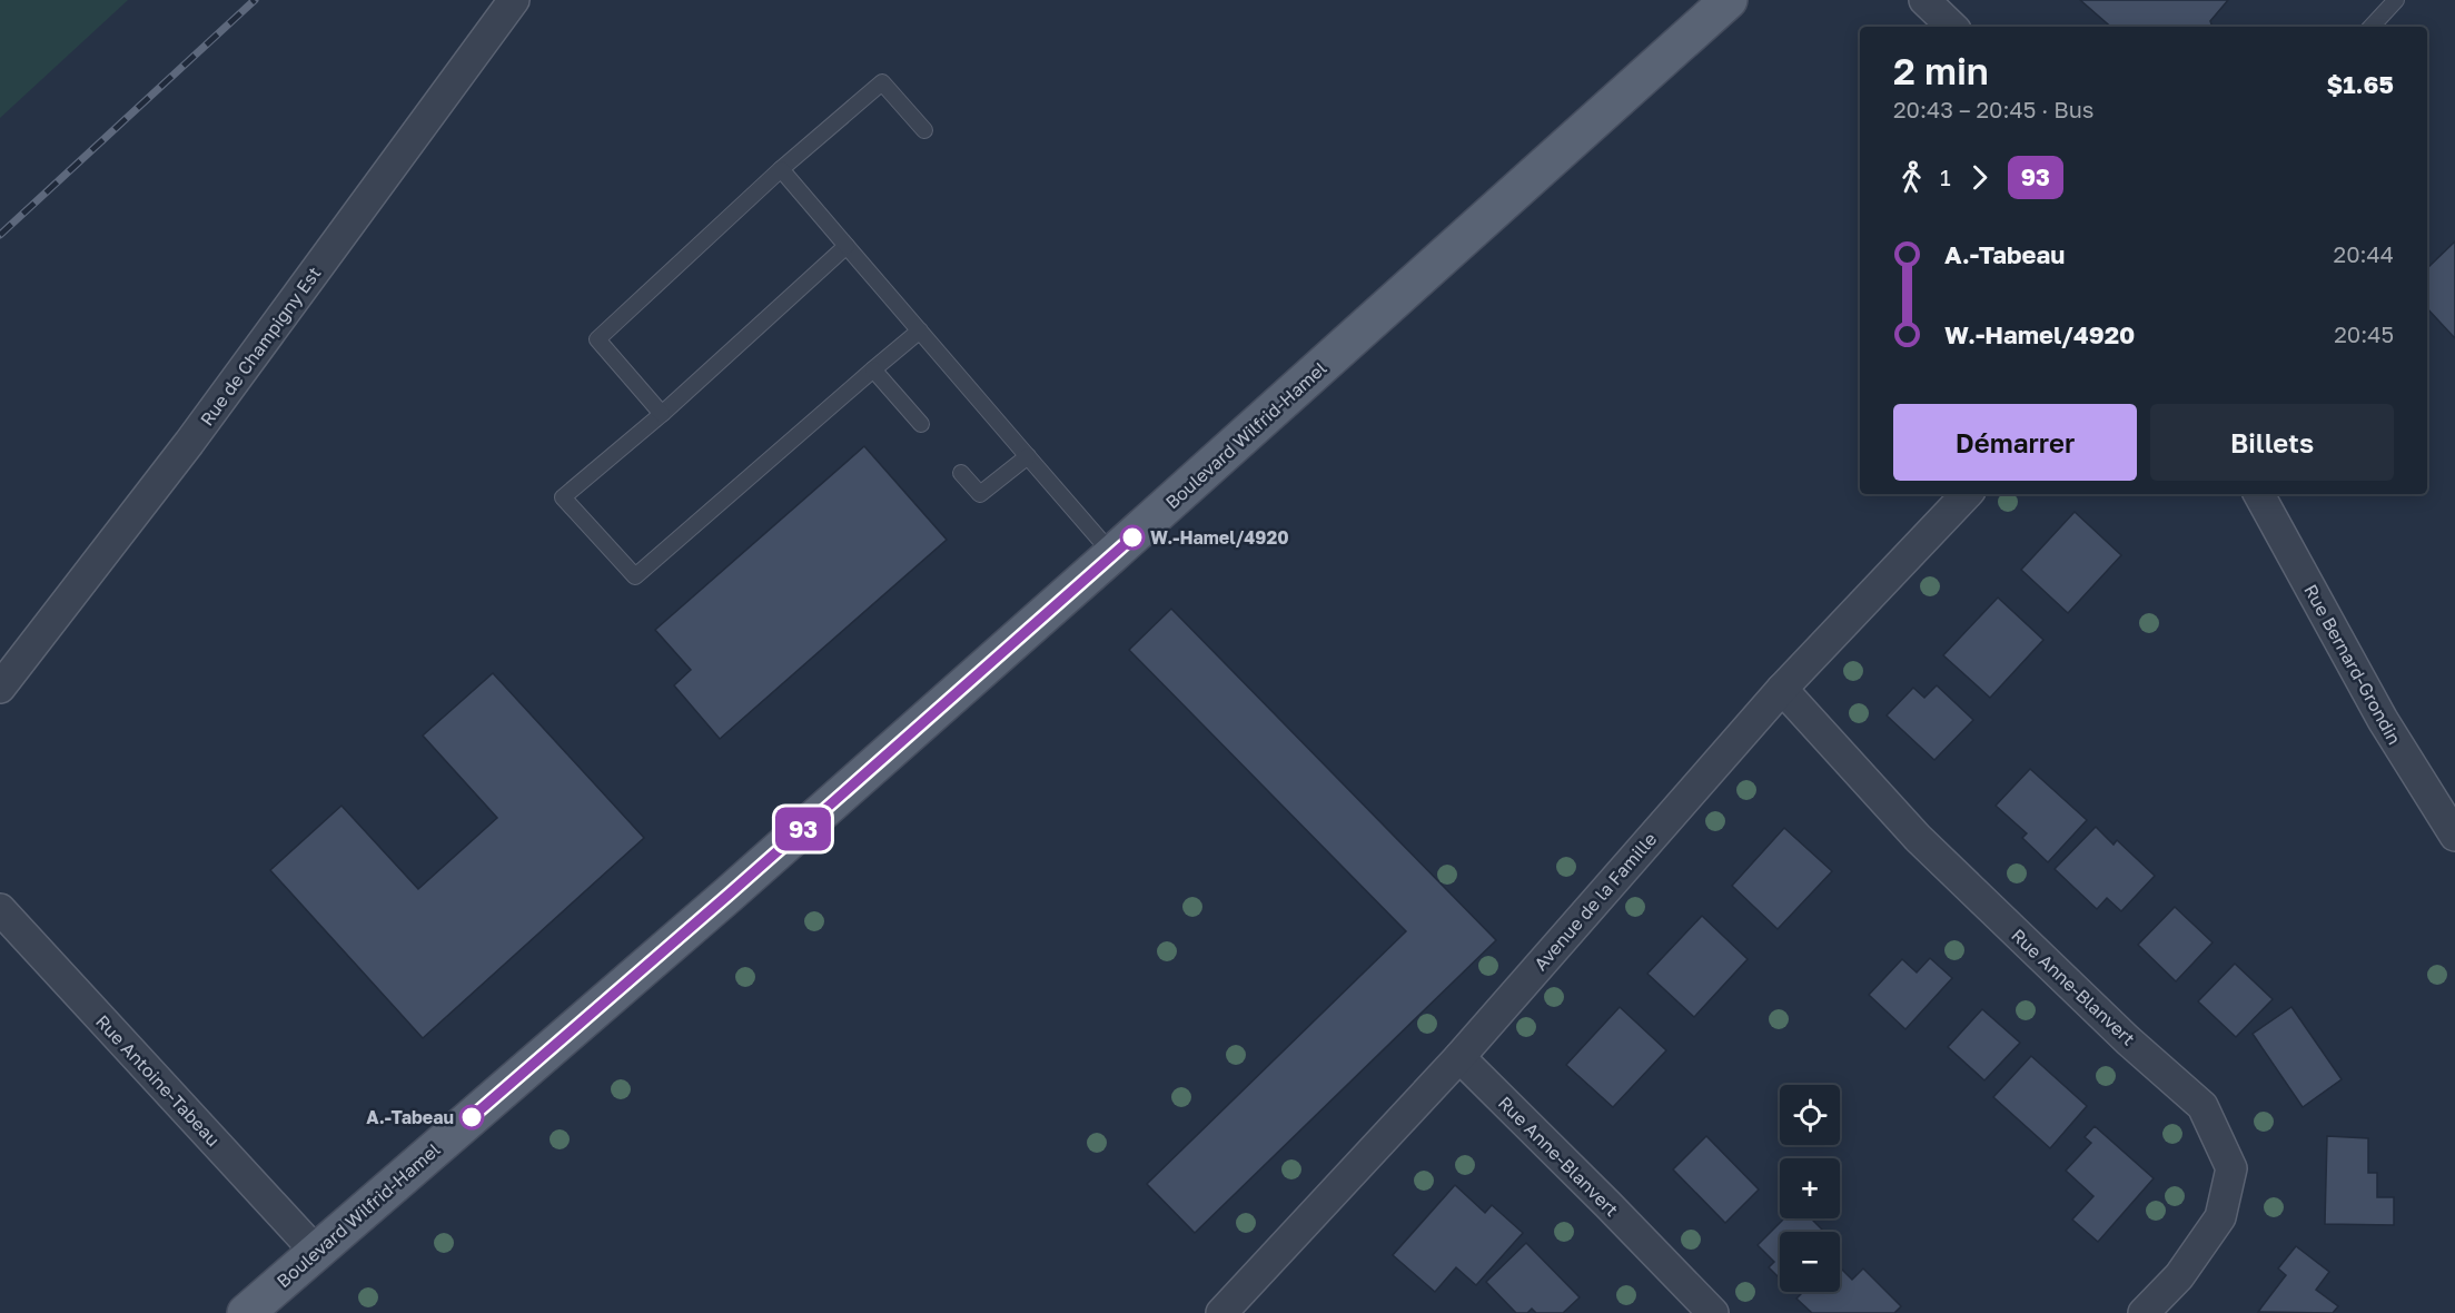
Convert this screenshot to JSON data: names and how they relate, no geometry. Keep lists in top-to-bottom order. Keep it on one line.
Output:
{"streets":{"main road":["Boulevard Wilfrid-Hamel"],"street":["Rue de Champigny Est","Rue Bernard-Grondin","Avenue de la Famille","Rue Anne-Blanvert","Rue Antoine-Tabeau"]},"crossings":[["Boulevard Wilfrid-Hamel","Rue Antoine-Tabeau"],["Avenue de la Famille","Rue Anne-Blanvert"]],"places":["W.-Hamel/4920","A.-Tabeau"],"lines":["bus line 93"],"page":{"on_map":"93","heading":["2 min","20:43 – 20:45 · Bus","$1.65"],"legs":["1","93"],"list":[{"name":"A.-Tabeau","value":"20:44"},{"name":"W.-Hamel/4920","value":"20:45"}],"buttons":["Démarrer","Billets"],"map_buttons":["+","−"]}}
